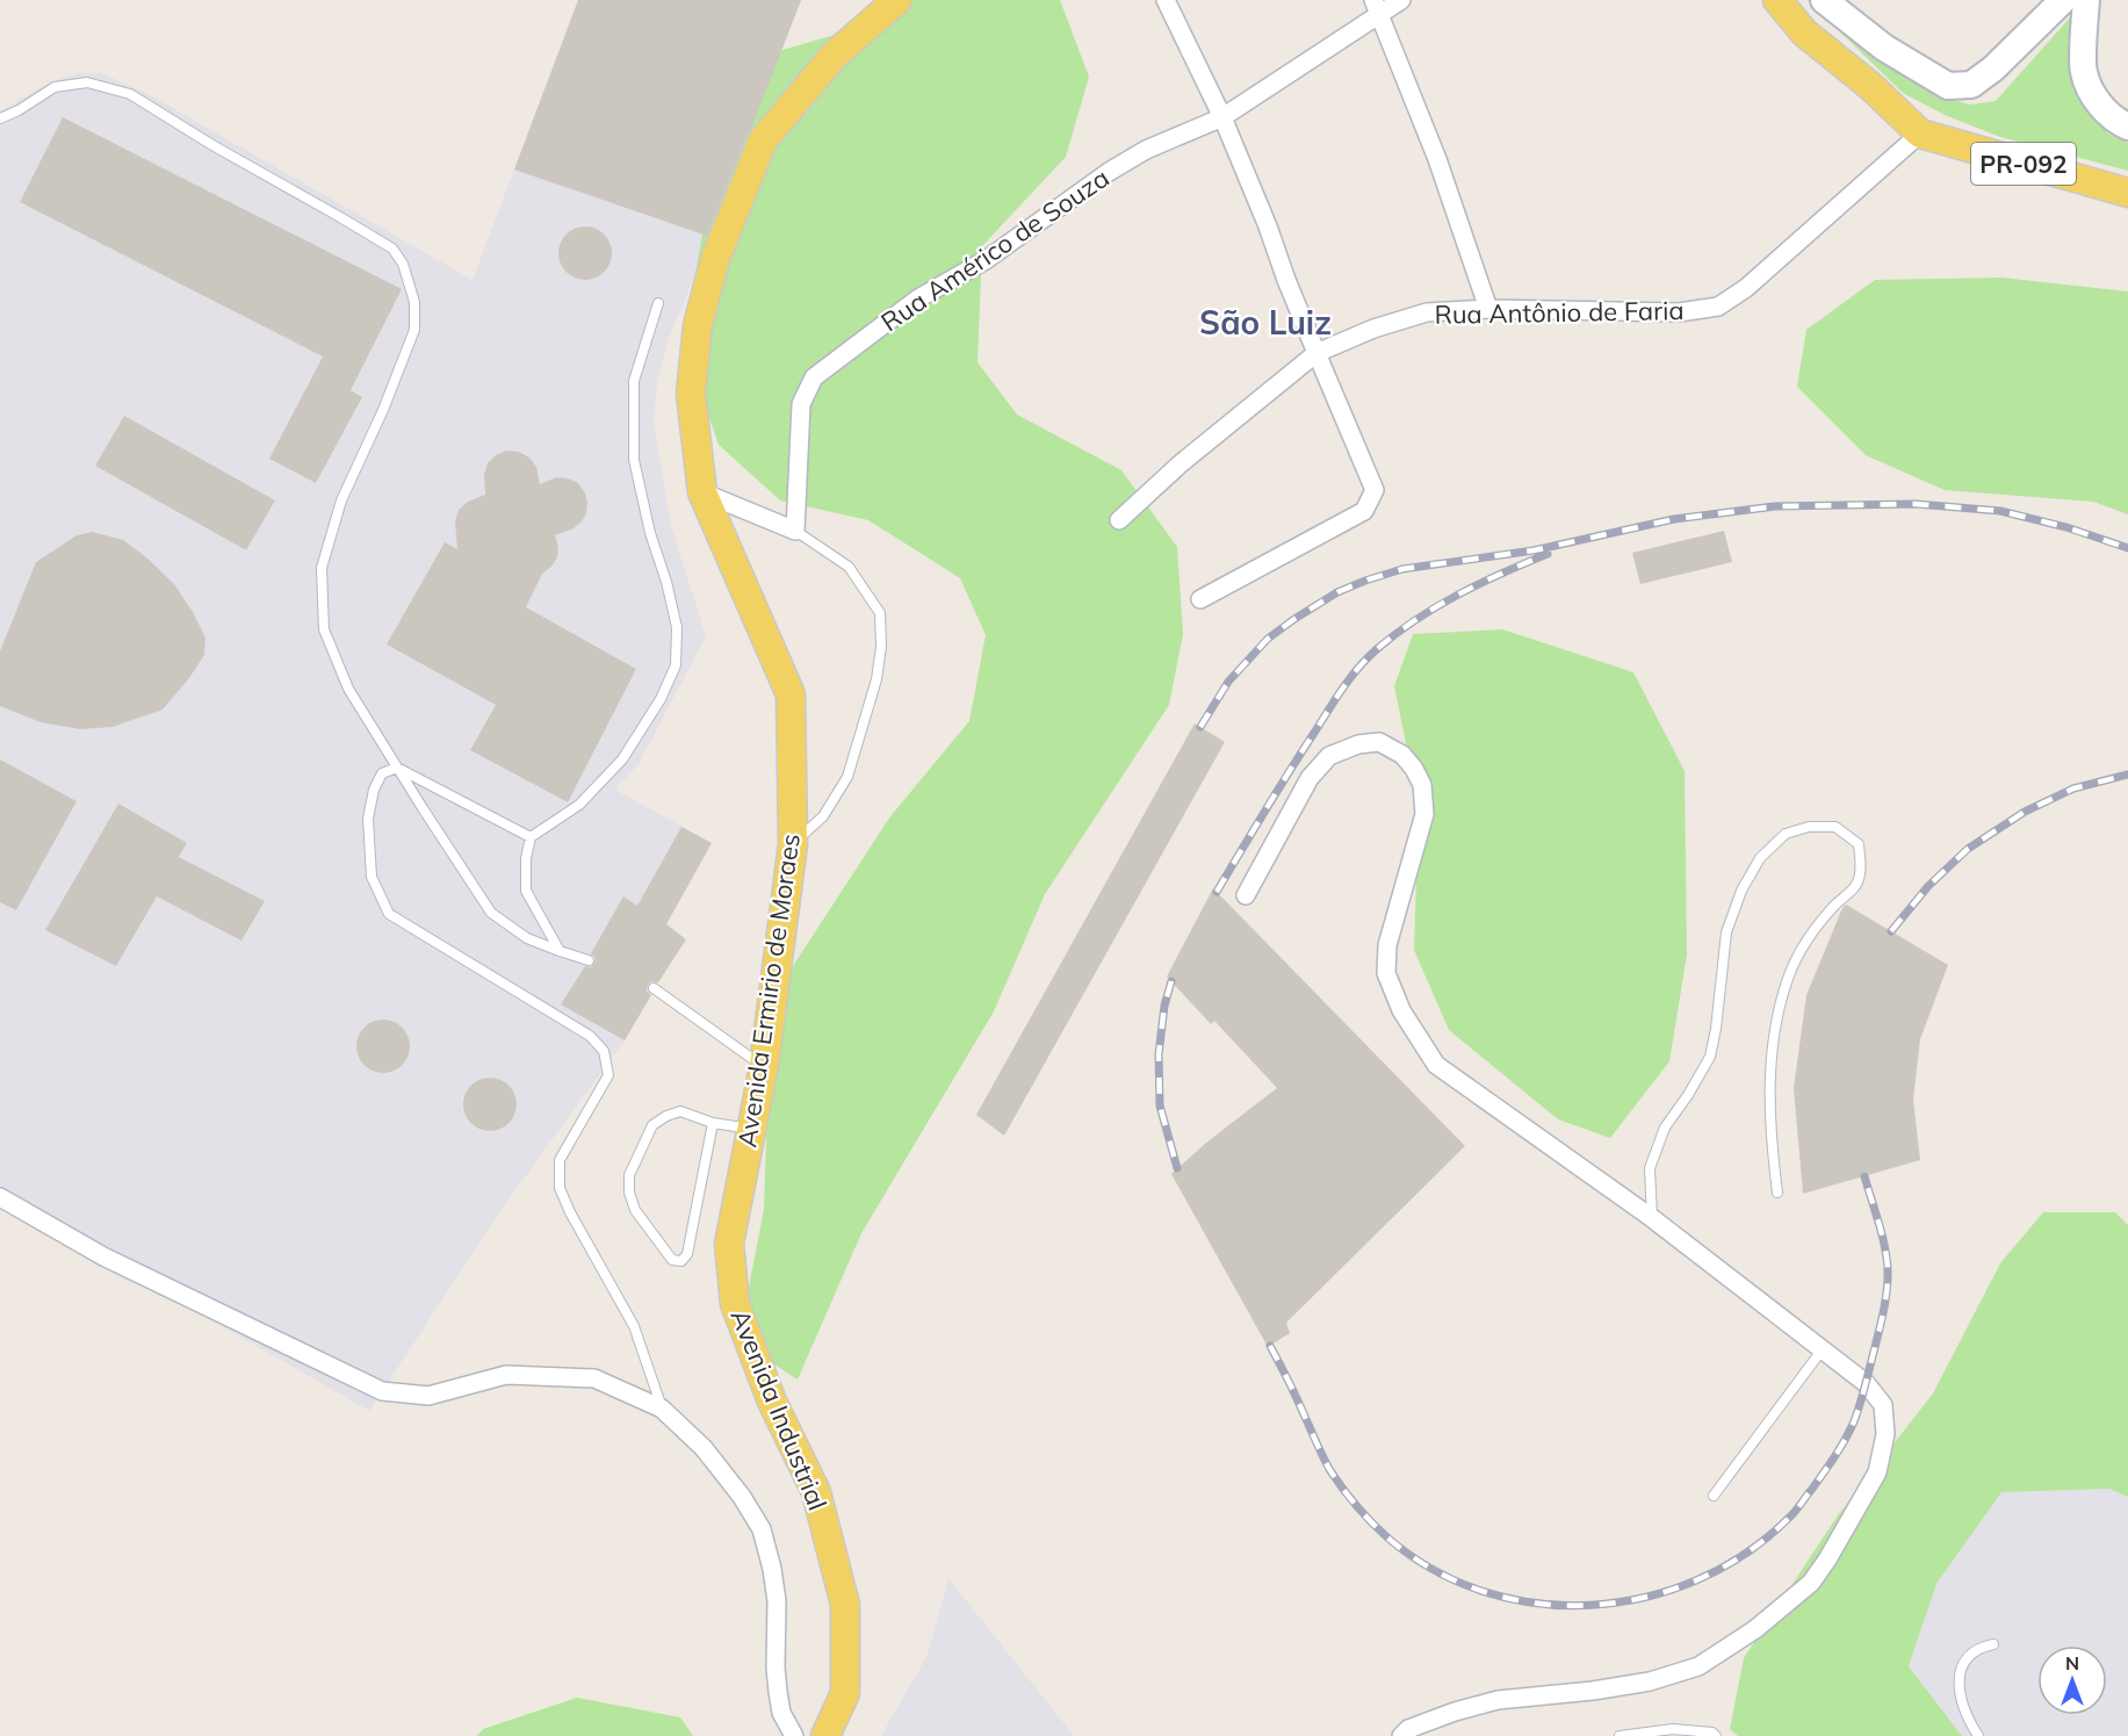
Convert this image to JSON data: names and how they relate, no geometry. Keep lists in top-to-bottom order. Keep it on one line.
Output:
{"streets":{"main road":["PR-092","Avenida Ermirio de Moraes","Avenida Industrial"],"street":["Rua Américo de Souza","Rua Antônio de Faria"]},"crossings":[["PR-092","Rua Antônio de Faria"],["Avenida Ermirio de Moraes","Avenida Industrial"]],"districts":["São Luiz"],"north":"top"}
